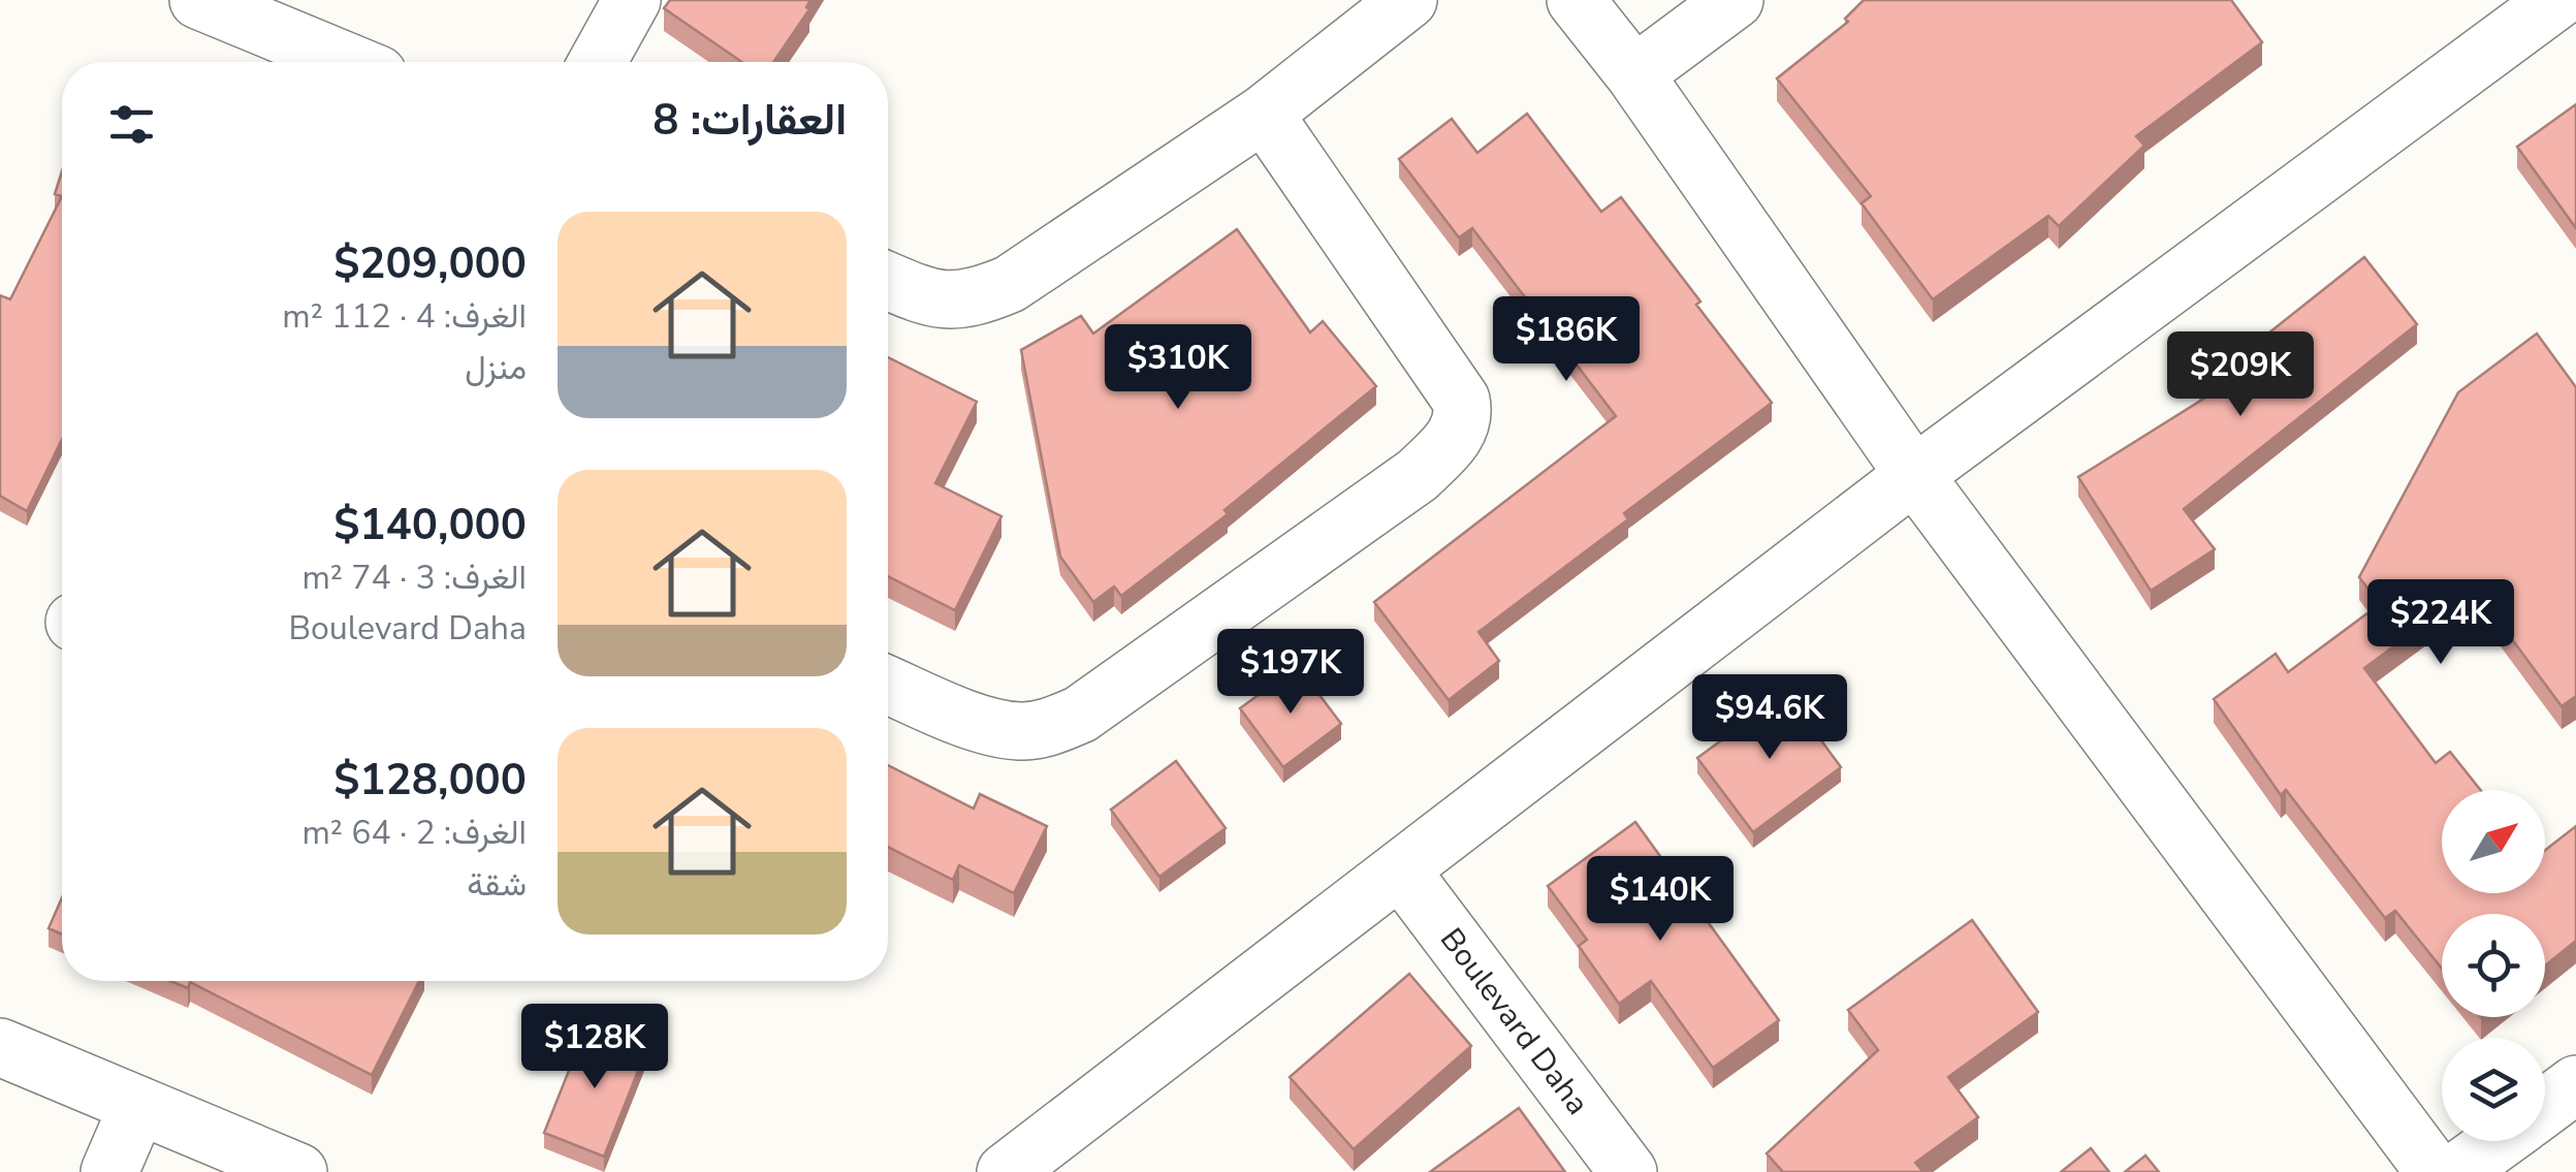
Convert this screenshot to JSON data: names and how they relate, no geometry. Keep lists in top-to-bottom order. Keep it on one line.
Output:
{"streets":{"street":["Boulevard Daha"]},"north":"top right","page":{"heading":"العقارات: 8","list":[{"name":"$209,000","note":"الغرف: 4 · 112 m² · منزل"},{"name":"$140,000","note":"الغرف: 3 · 74 m² · Boulevard Daha"},{"name":"$128,000","note":"الغرف: 2 · 64 m² · شقة"}],"price":["$186K","$310K","$209K","$224K","$197K","$94.6K","$140K","$128K"]}}
